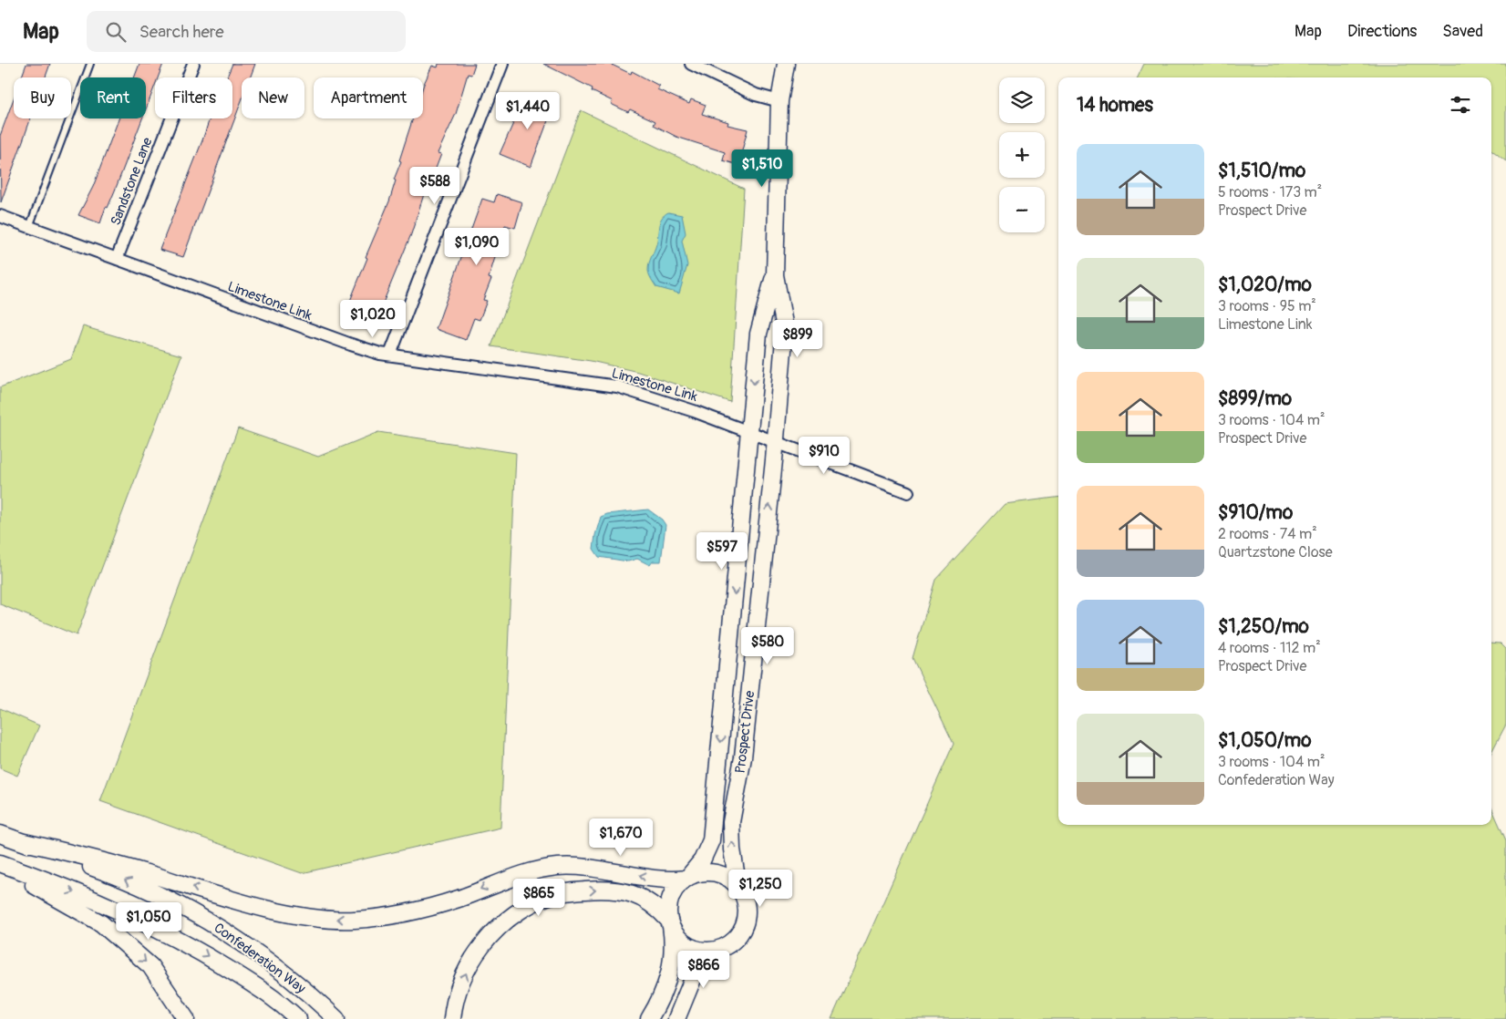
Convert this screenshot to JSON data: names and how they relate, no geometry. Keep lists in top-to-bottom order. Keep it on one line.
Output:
{"streets":{"main road":["Prospect Drive","Confederation Way"],"street":["Sandstone Lane","Limestone Link"]},"crossings":[["Sandstone Lane","Limestone Link"],["Limestone Link","Prospect Drive"]],"page":{"header":"Map","search":"Search here","nav":["Map","Directions","Saved"],"map_buttons":["+","−"],"chip":["Buy","Rent","Filters","New","Apartment"],"heading":"14 homes","price":["$1,440","$1,510","$588","$1,090","$1,020","$899","$910","$597","$580","$1,670","$1,250","$865","$1,050","$866"],"list":[{"name":"$1,510/mo","note":"5 rooms · 173 m² · Prospect Drive"},{"name":"$1,020/mo","note":"3 rooms · 95 m² · Limestone Link"},{"name":"$899/mo","note":"3 rooms · 104 m² · Prospect Drive"},{"name":"$910/mo","note":"2 rooms · 74 m² · Quartzstone Close"},{"name":"$1,250/mo","note":"4 rooms · 112 m² · Prospect Drive"},{"name":"$1,050/mo","note":"3 rooms · 104 m² · Confederation Way"}]}}
